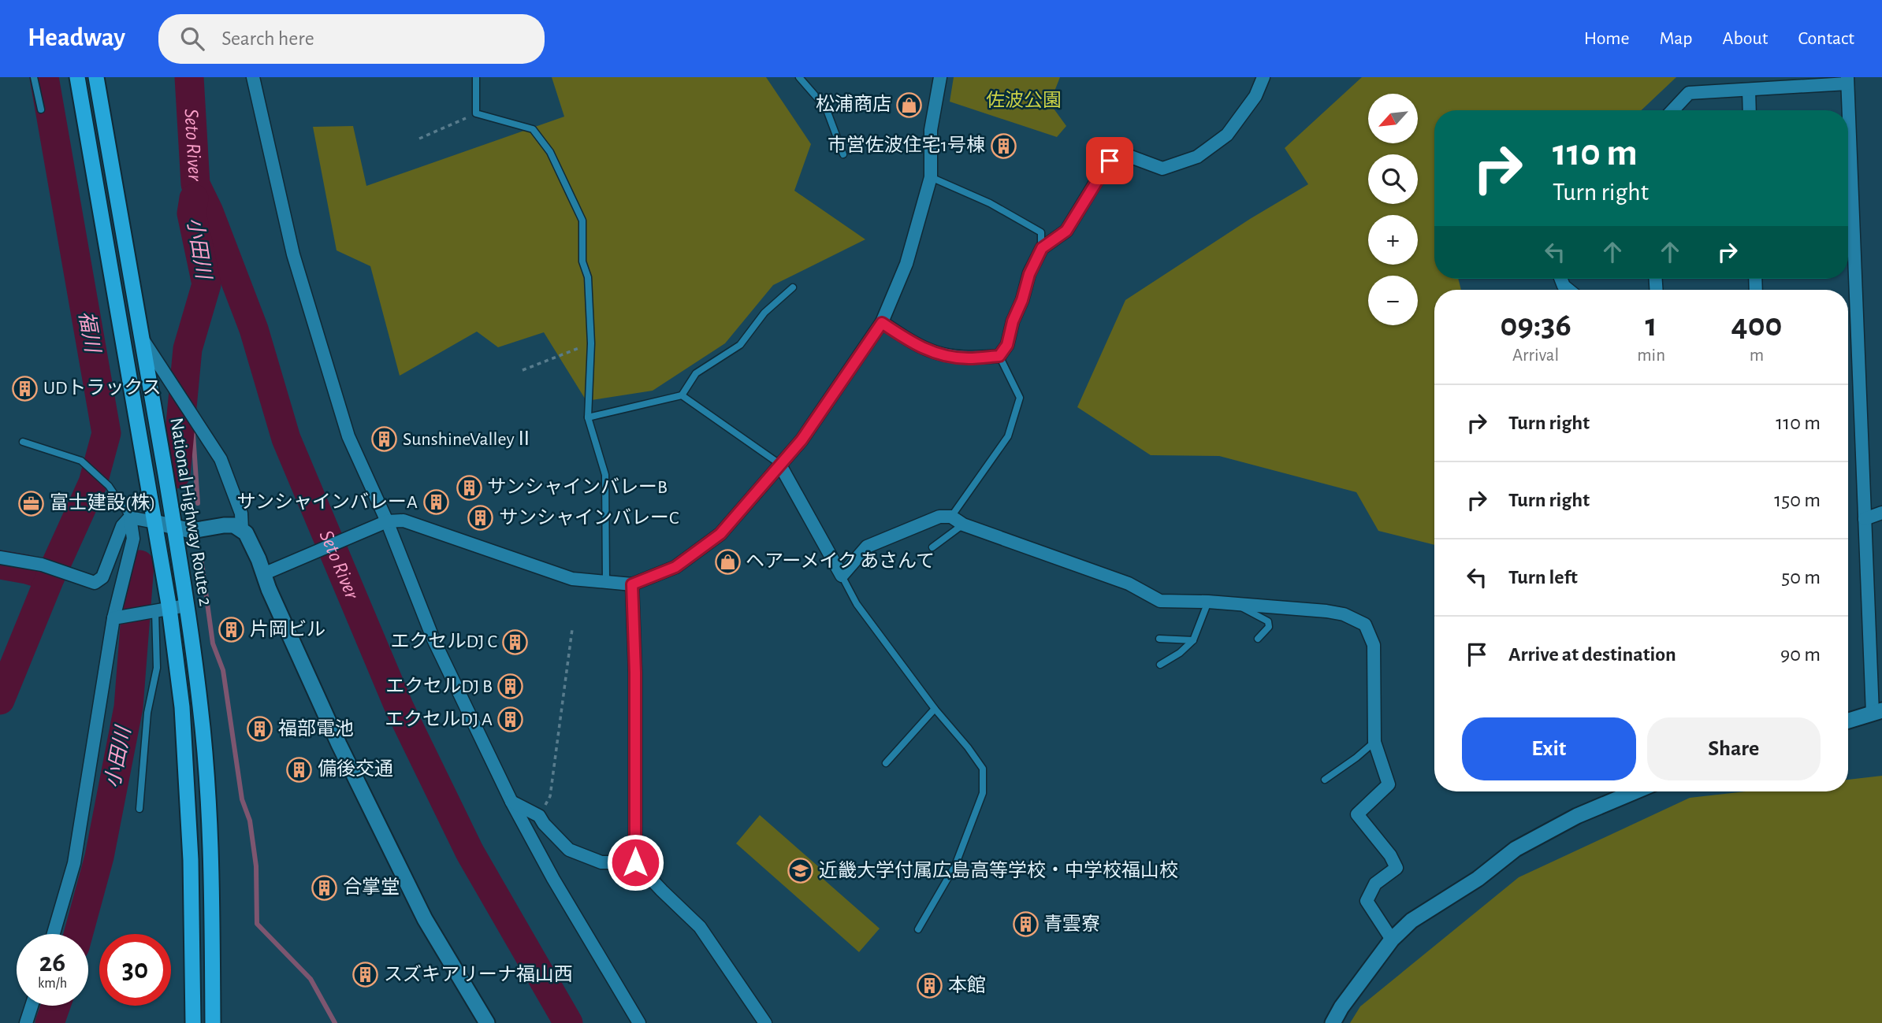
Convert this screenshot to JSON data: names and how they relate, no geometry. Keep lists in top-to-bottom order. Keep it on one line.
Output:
{"streets":{"highway":["National Highway Route 2"]},"water":["Seto River","小田川","福川"],"parks":["佐波公園"],"places":{"shop":["松浦商店","ヘアーメイク あさんて"],"building":["市営佐波住宅1号棟","UDトラックス","SunshineValleyⅡ","サンシャインバレーB","サンシャインバレーA","サンシャインバレーC","片岡ビル","エクセルDJ C","エクセルDJ B","エクセルDJ A","福部電池","備後交通","合掌堂","青雲寮","スズキアリーナ福山西","本館"],"office":["富士建設(株)"],"school or university":["近畿大学付属広島高等学校・中学校福山校"]},"north":"bottom left","page":{"header":"Headway","search":"Search here","nav":["Home","Map","About","Contact"],"map_buttons":["+","−"],"turn":["110 m","Turn right"],"eta":["09:36","Arrival","1","min","400","m"],"list":[{"name":"Turn right","value":"110 m"},{"name":"Turn right","value":"150 m"},{"name":"Turn left","value":"50 m"},{"name":"Arrive at destination","value":"90 m"}],"buttons":["Exit","Share"],"speed":"26 km/h","limit":"30"}}
